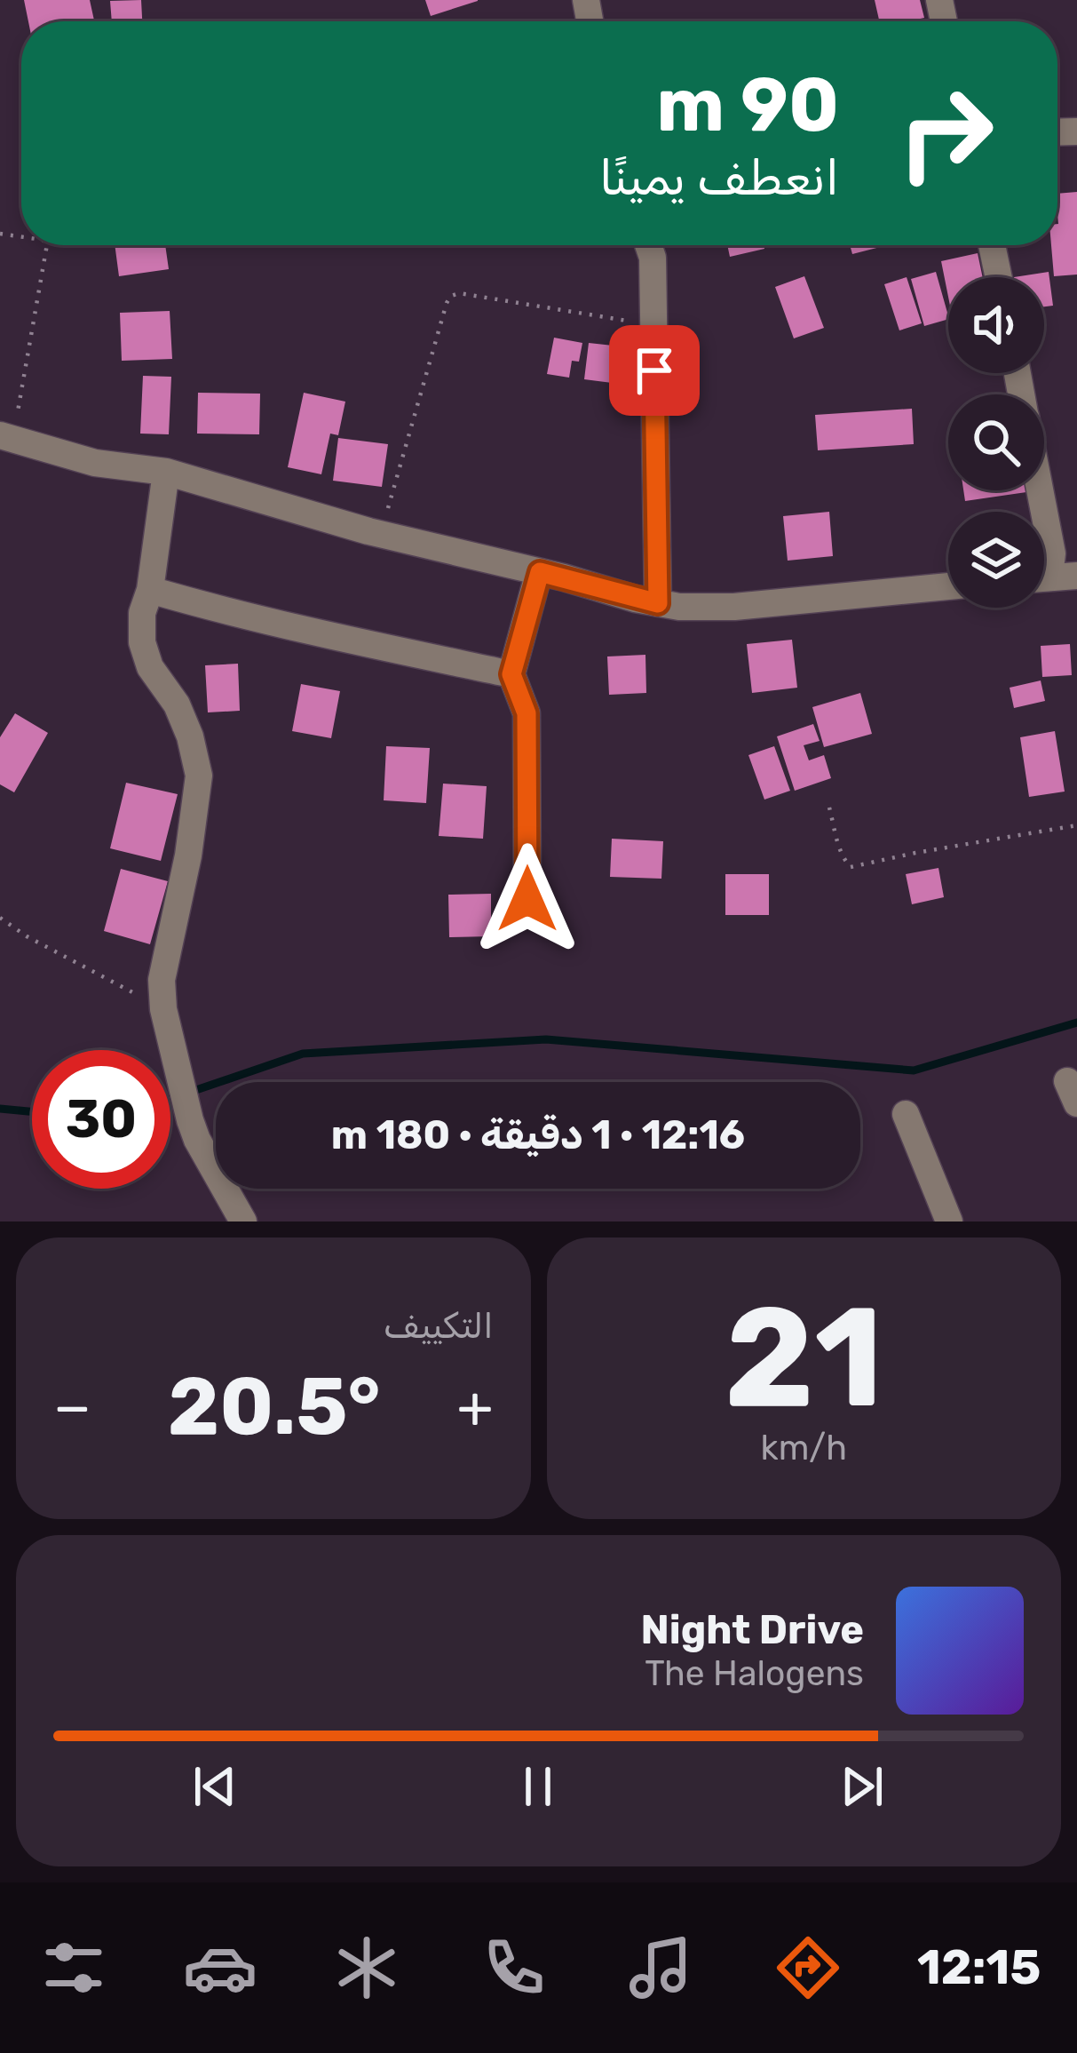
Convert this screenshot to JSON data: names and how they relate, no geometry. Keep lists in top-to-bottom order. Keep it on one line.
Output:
{"page":{"turn":["90 m","انعطف يمينًا"],"limit":"30","trip":"12:16 · 1 دقيقة · 180 m","tile":[["21","km/h"],"التكييف"],"heat":["−","20.5°","+"],"song":["Night Drive","The Halogens"],"tabs":"12:15"}}
